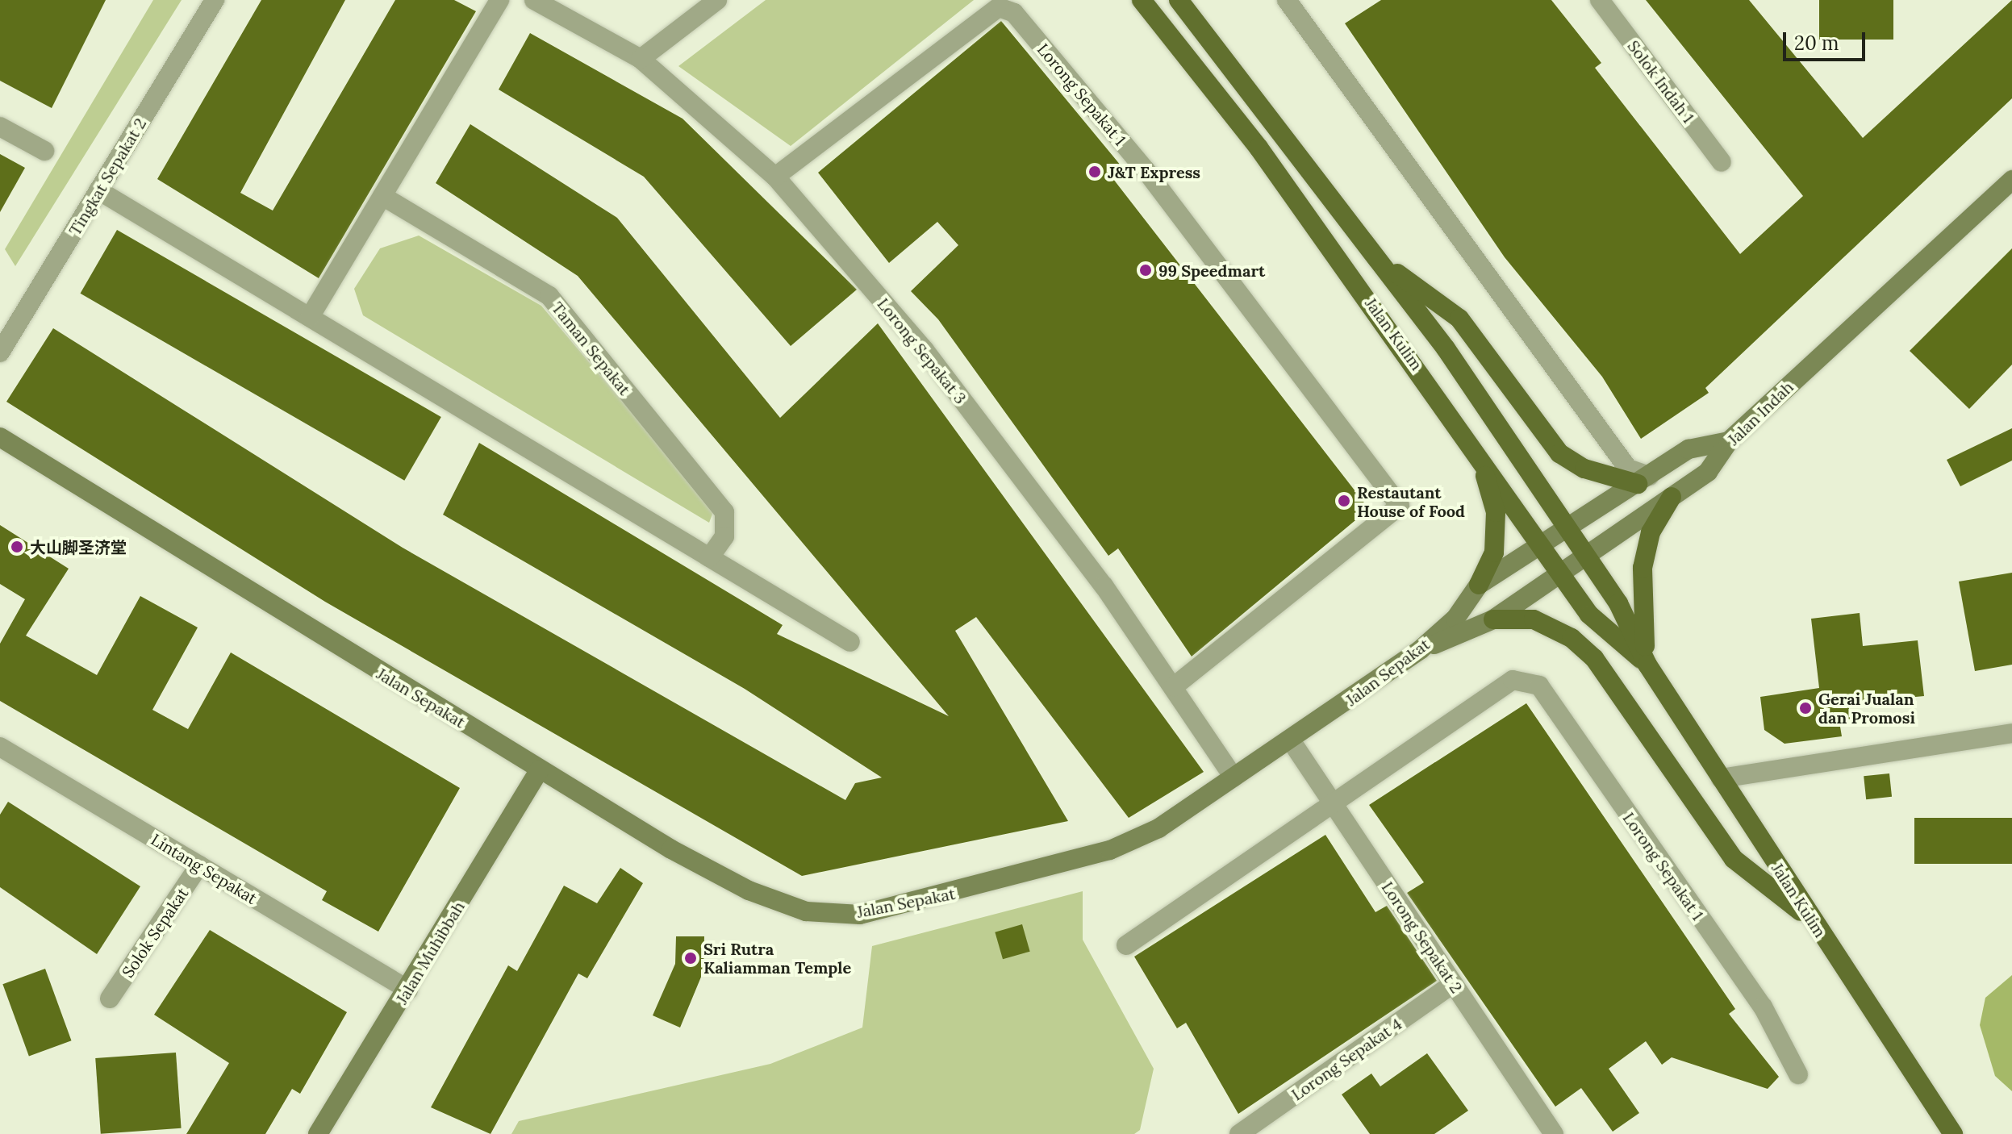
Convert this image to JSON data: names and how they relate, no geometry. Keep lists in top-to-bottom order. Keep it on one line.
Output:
{"streets":{"main road":["Jalan Kulim"],"street":["Solok Indah 1","Lorong Sepakat 1","Tingkat Sepakat 2","Taman Sepakat","Lorong Sepakat 3","Jalan Indah","Jalan Sepakat","Lintang Sepakat","Solok Sepakat","Lorong Sepakat 2","Jalan Muhibbah","Lorong Sepakat 4"]},"crossings":[["Lorong Sepakat 1","Lorong Sepakat 3"],["Lorong Sepakat 1","Lorong Sepakat 2"],["Jalan Kulim","Jalan Indah"],["Jalan Kulim","Jalan Sepakat"],["Lorong Sepakat 3","Jalan Sepakat"],["Jalan Indah","Jalan Sepakat"],["Jalan Sepakat","Lorong Sepakat 2"],["Jalan Sepakat","Jalan Muhibbah"],["Lintang Sepakat","Solok Sepakat"],["Lintang Sepakat","Jalan Muhibbah"],["Lorong Sepakat 2","Lorong Sepakat 4"]],"places":["J&T Express","99 Speedmart","Restautant House of Food","大山脚圣济堂","Gerai Jualan dan Promosi","Sri Rutra Kaliamman Temple"],"scale_bar":"20 m"}
